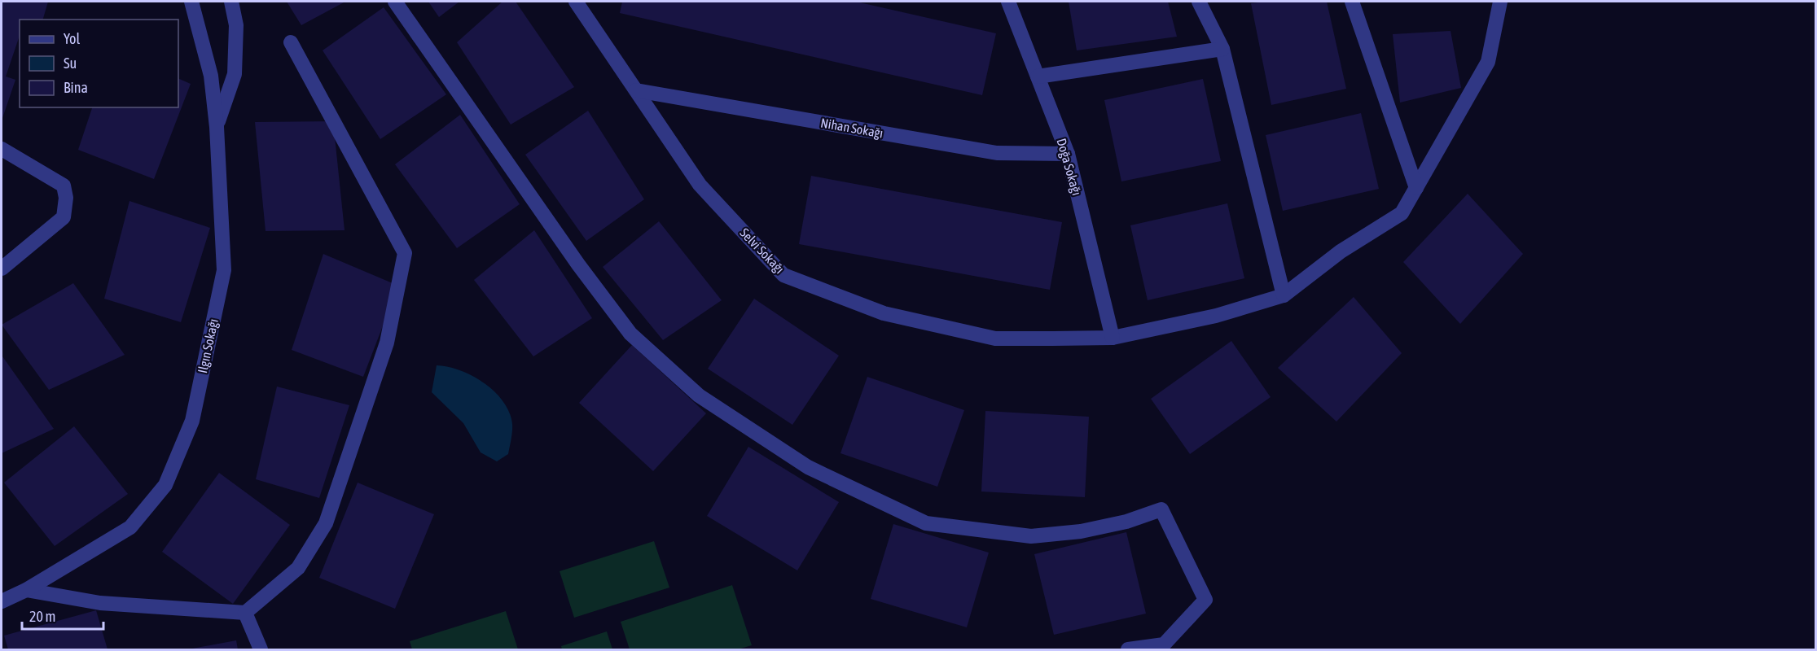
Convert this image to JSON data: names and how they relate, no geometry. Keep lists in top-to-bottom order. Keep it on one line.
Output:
{"streets":{"street":["Nihan Sokağı","Doğa Sokağı","Selvi Sokağı","Ilgın Sokağı"]},"crossings":[["Nihan Sokağı","Doğa Sokağı"],["Nihan Sokağı","Selvi Sokağı"],["Doğa Sokağı","Selvi Sokağı"]],"legend":["Yol","Su","Bina"],"scale_bar":"20 m"}
